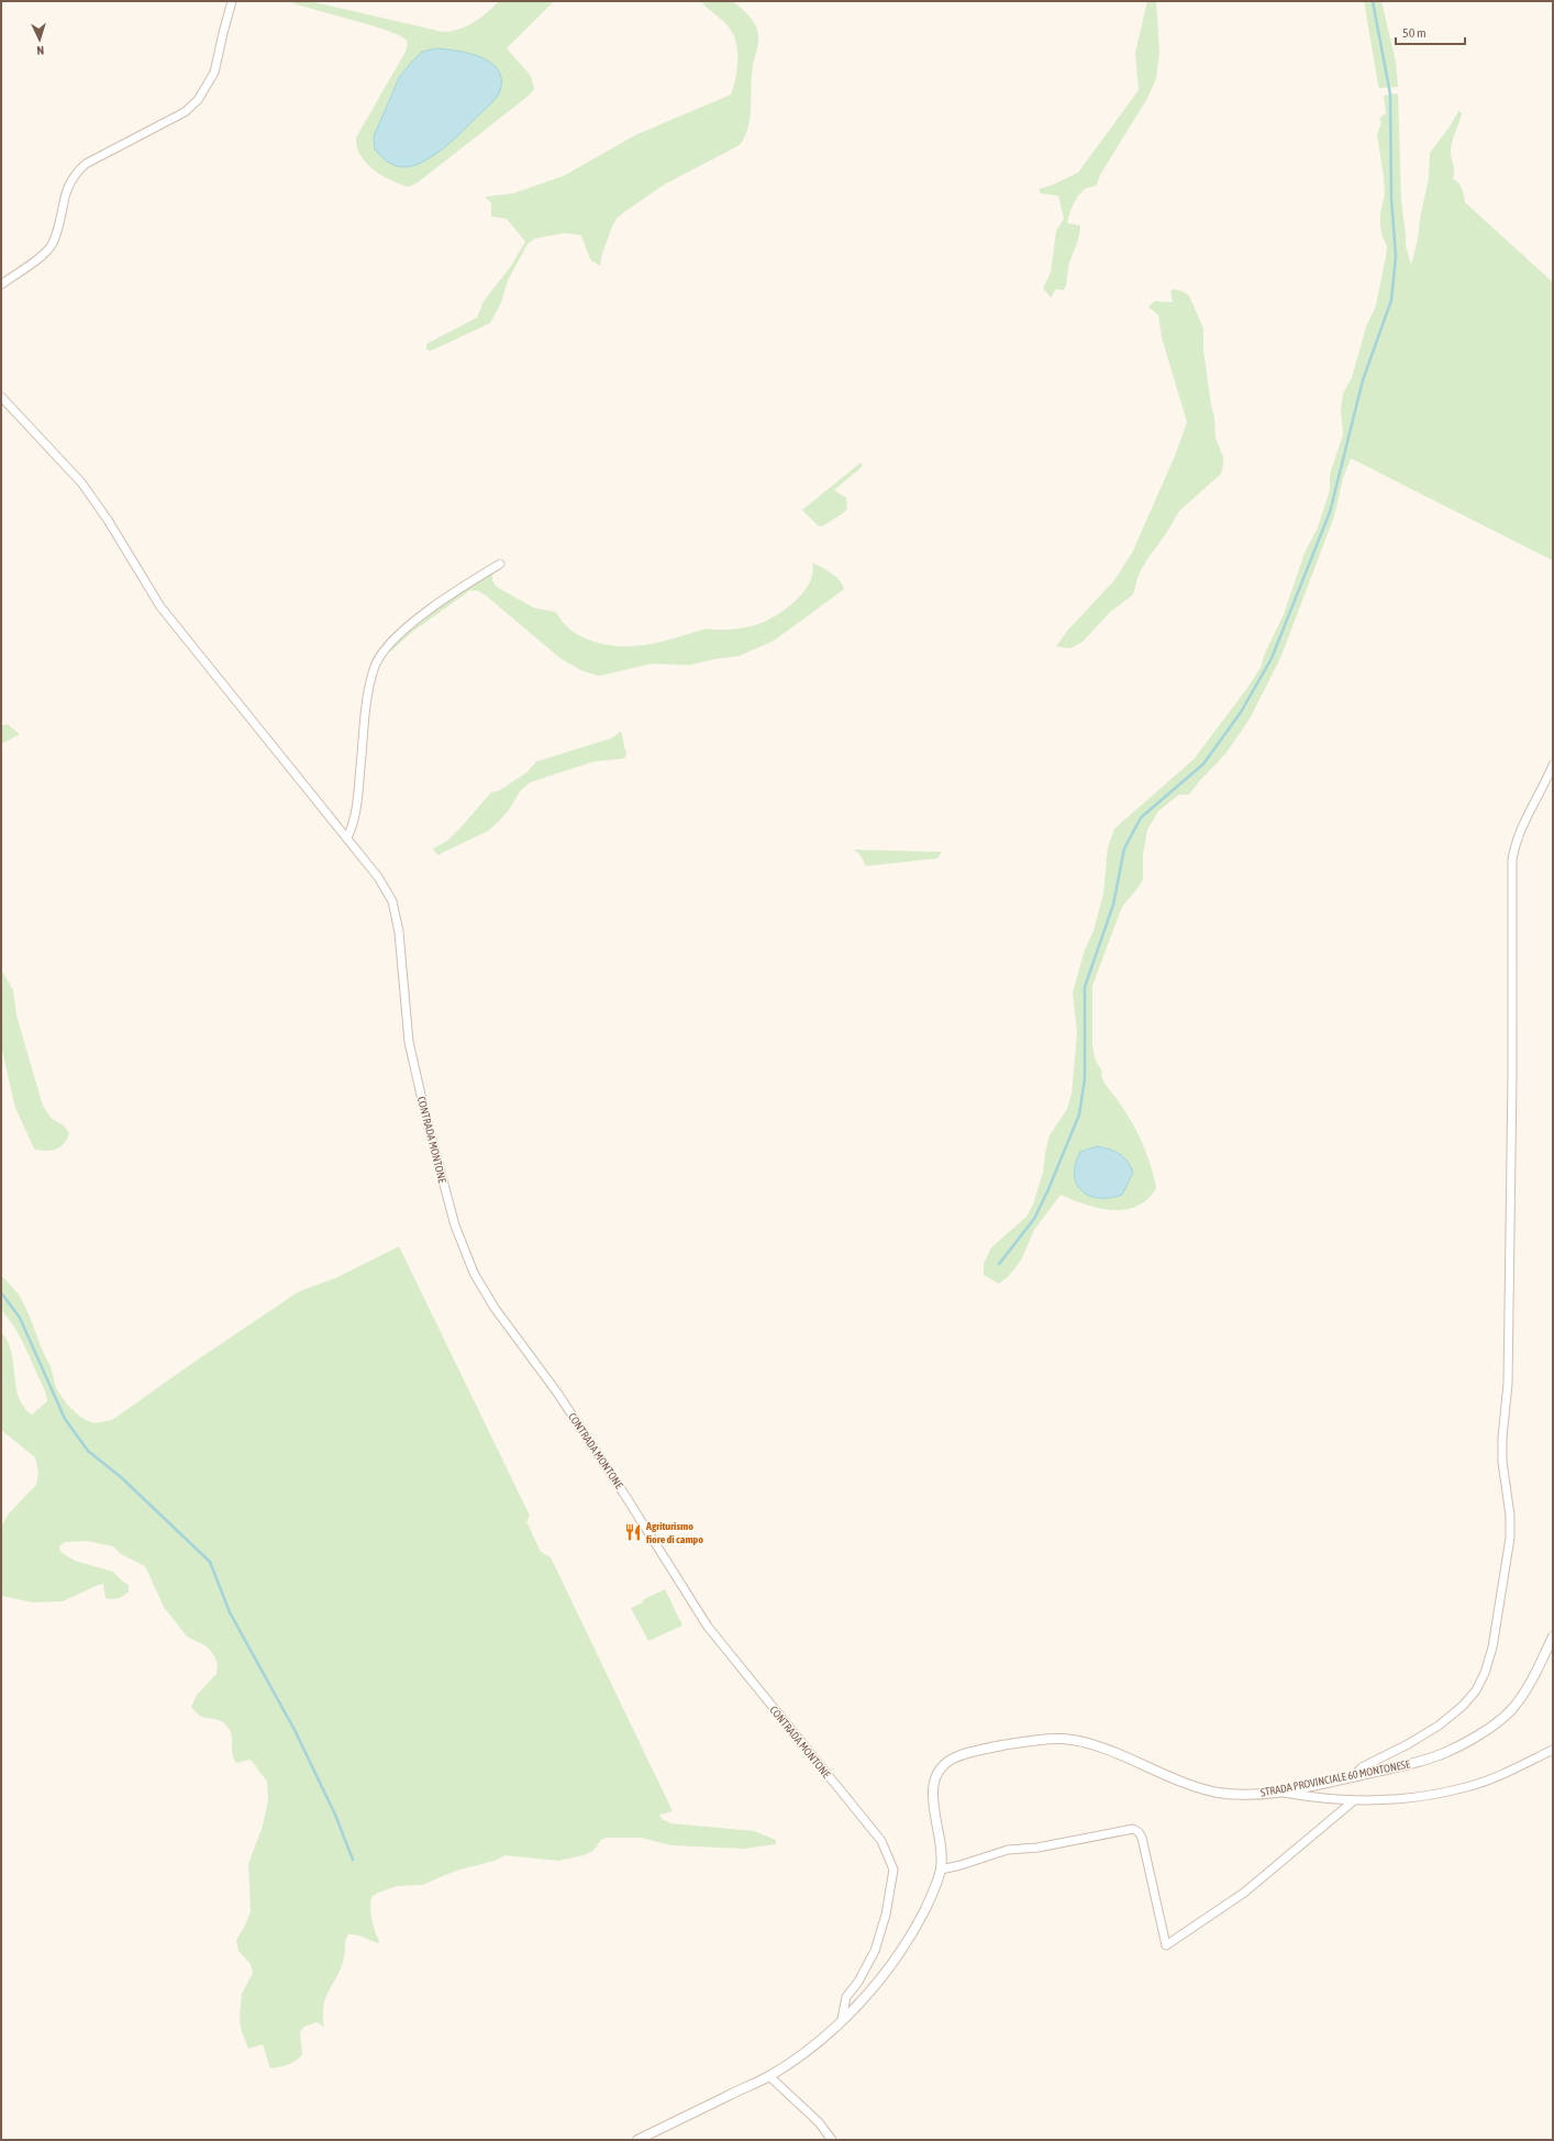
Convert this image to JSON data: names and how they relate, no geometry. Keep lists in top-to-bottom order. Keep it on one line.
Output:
{"streets":{"street":["CONTRADA MONTONE","STRADA PROVINCIALE 60 MONTONESE"]},"crossings":[["CONTRADA MONTONE","STRADA PROVINCIALE 60 MONTONESE"]],"places":{"restaurant":["Agriturismo fiore di campo"]},"scale_bar":"50 m","north":"bottom"}
